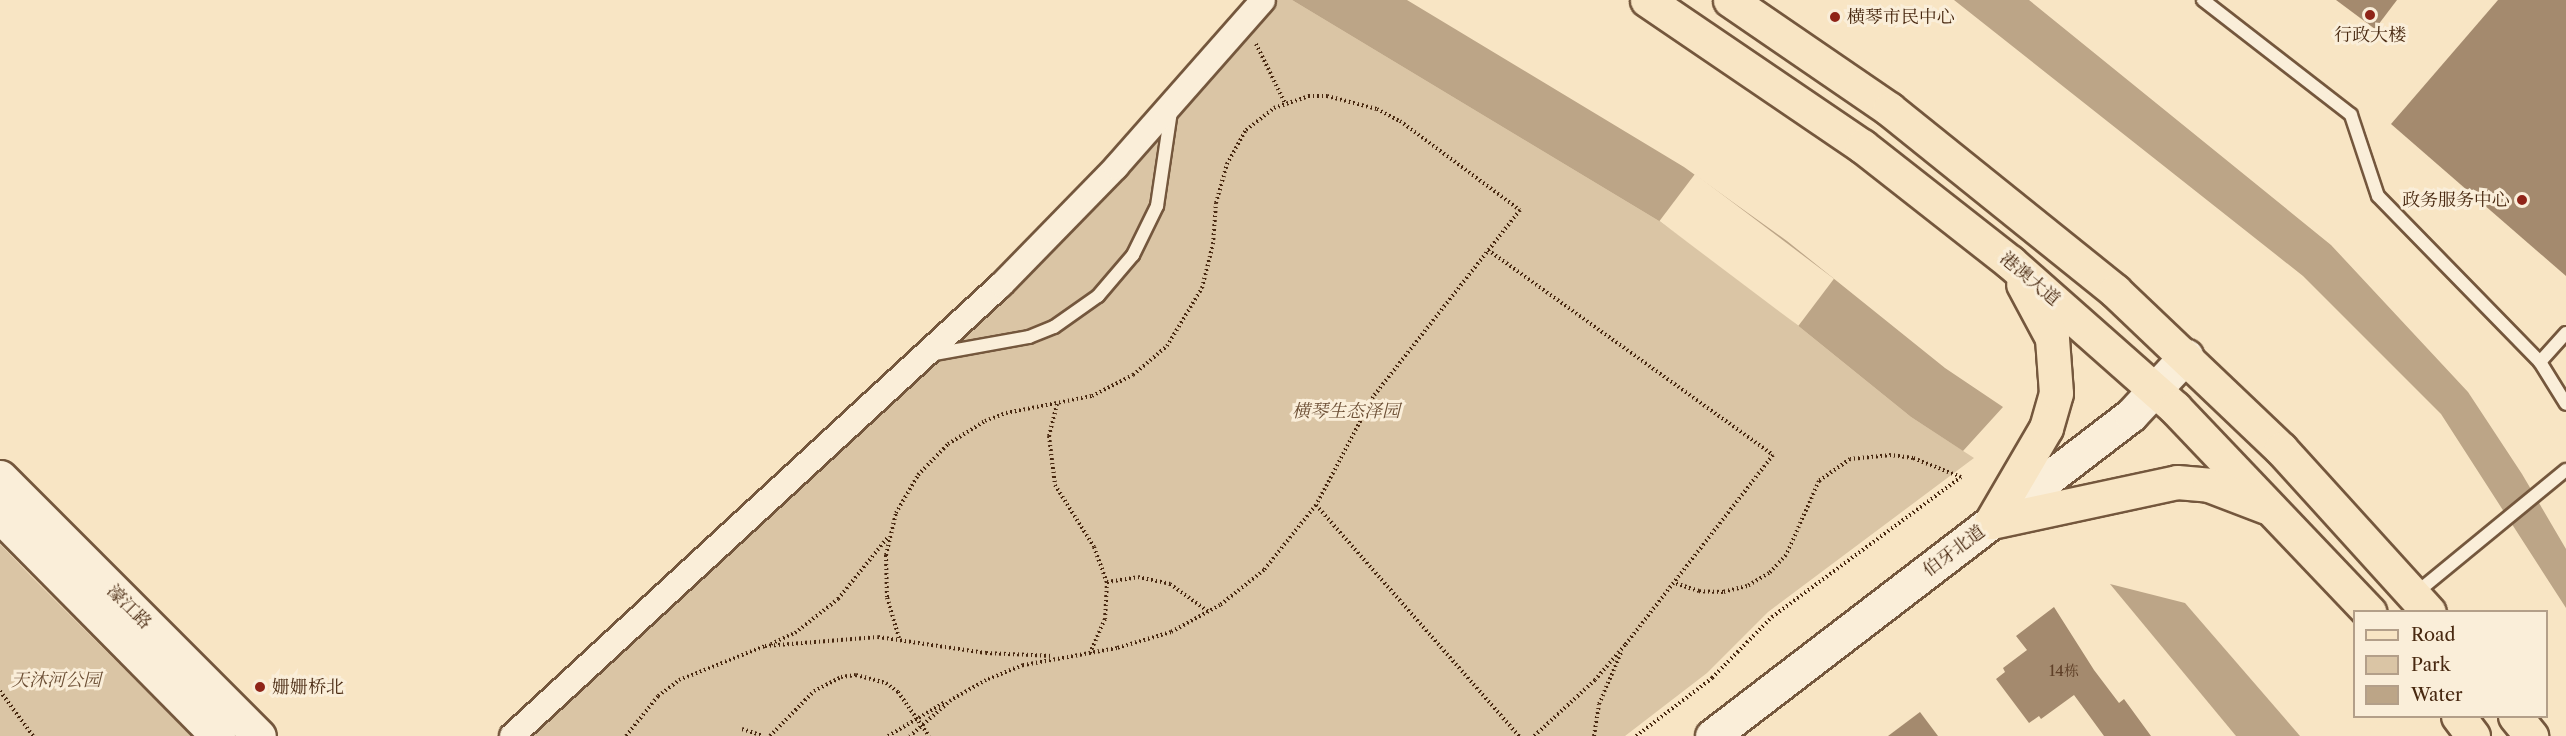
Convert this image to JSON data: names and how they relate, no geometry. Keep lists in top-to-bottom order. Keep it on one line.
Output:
{"streets":{"main road":["港澳大道","伯牙北道","濠江路"]},"crossings":[["港澳大道","伯牙北道"]],"parks":["横琴生态泽园","天沐河公园"],"places":["行政大楼","横琴市民中心","政务服务中心","姗姗桥北"],"house_numbers":["14栋"],"legend":["Road","Park","Water"]}
